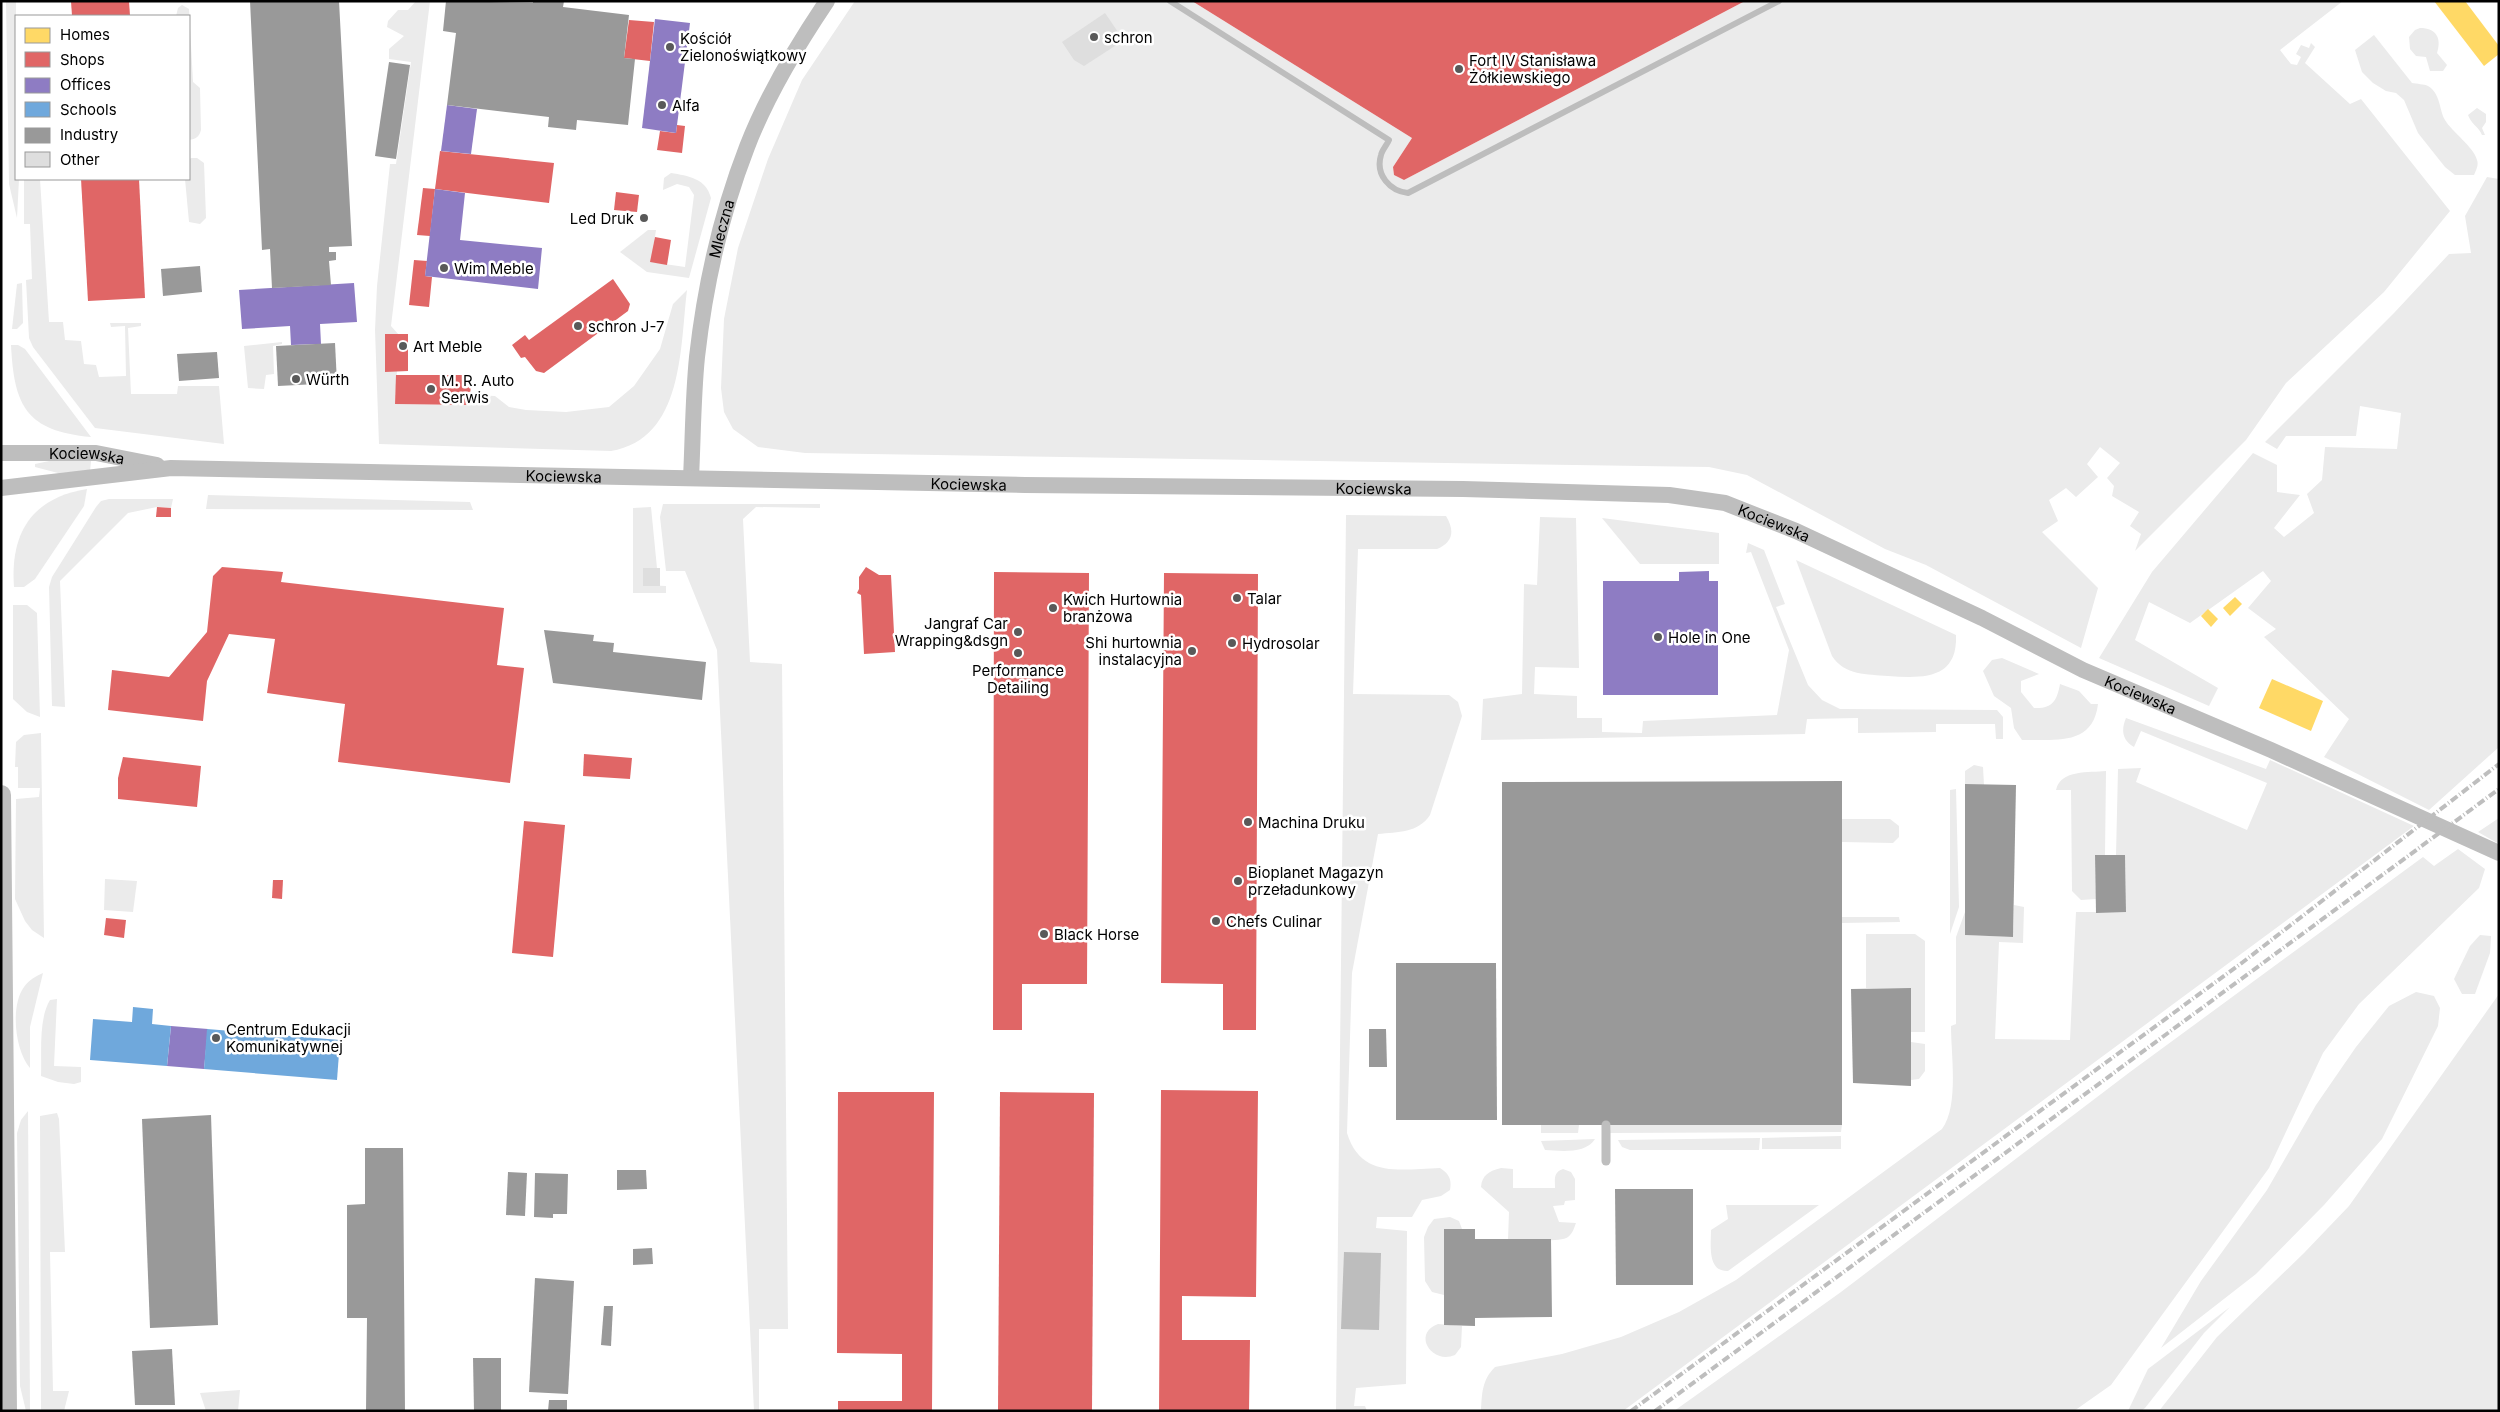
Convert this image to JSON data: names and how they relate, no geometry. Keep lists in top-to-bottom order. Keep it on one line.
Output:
{"streets":{"street":["Mleczna","Kociewska"]},"crossings":[["Mleczna","Kociewska"]],"places":["schron","Kościół Zielonoświątkowy","Fort IV Stanisława Żółkiewskiego","Alfa","Led Druk","Wim Meble","schron J-7","Art Meble","Würth","M. R. Auto Serwis","Talar","Kwich Hurtownia branżowa","Jangraf Car Wrapping&dsgn","Hole in One","Hydrosolar","Shi hurtownia instalacyjna","Performance Detailing","Machina Druku","Bioplanet Magazyn przeładunkowy","Chefs Culinar","Black Horse","Centrum Edukacji Komunikatywnej"],"legend":["Homes","Shops","Offices","Schools","Industry","Other"]}
